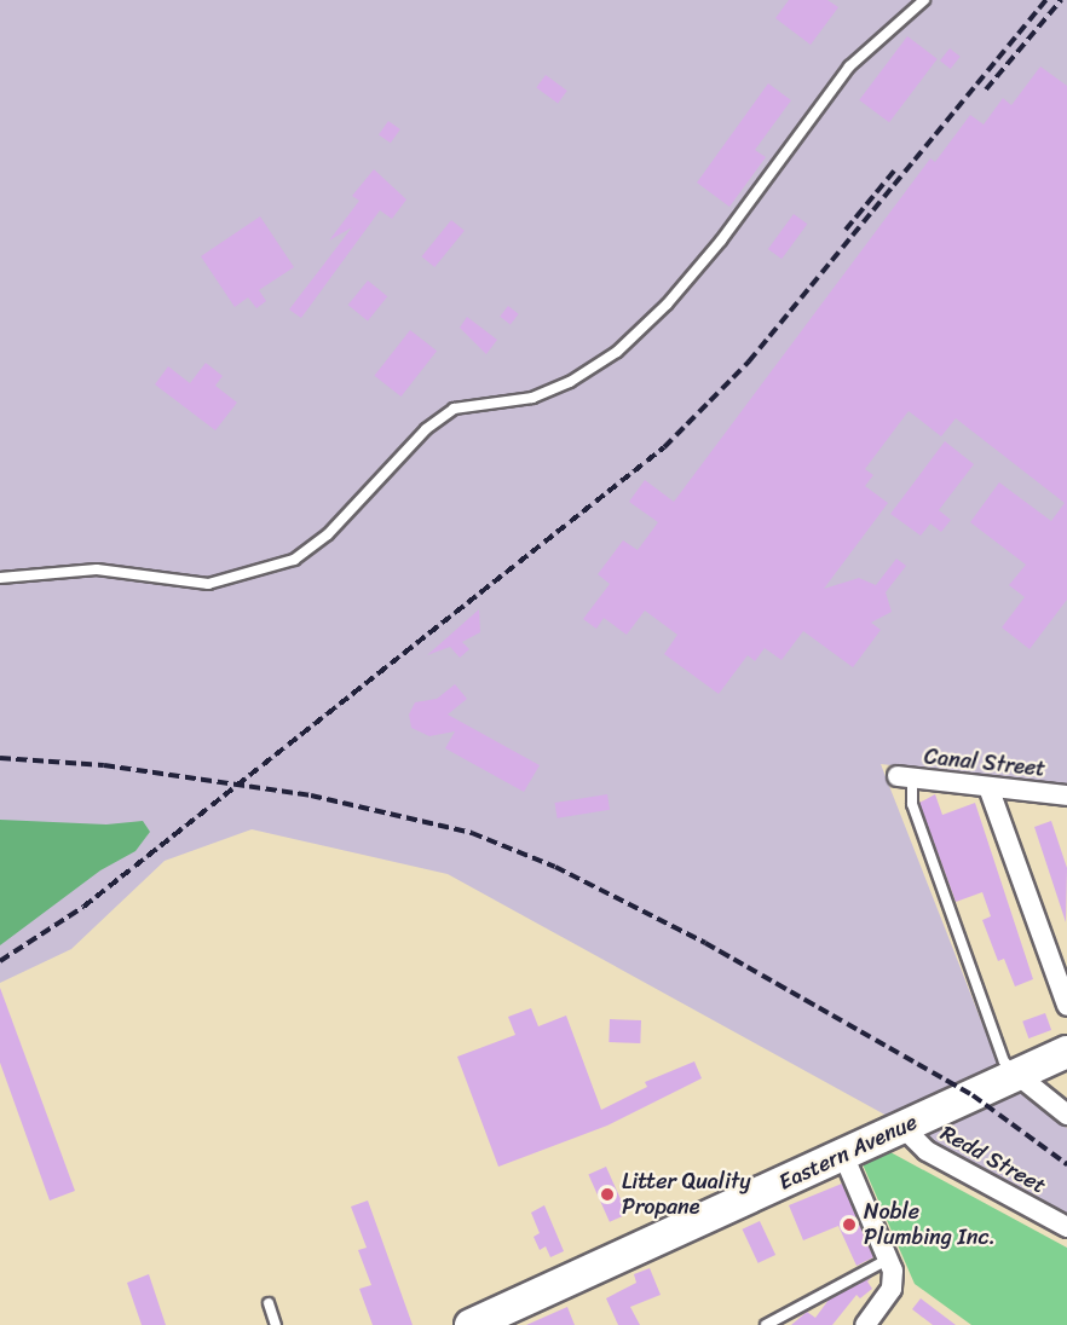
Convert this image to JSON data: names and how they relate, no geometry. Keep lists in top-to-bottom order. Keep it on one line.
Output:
{"streets":{"main road":["Eastern Avenue"],"street":["Canal Street","Redd Street"]},"crossings":[["Eastern Avenue","Redd Street"]],"places":["Litter Quality Propane","Noble Plumbing Inc."]}
